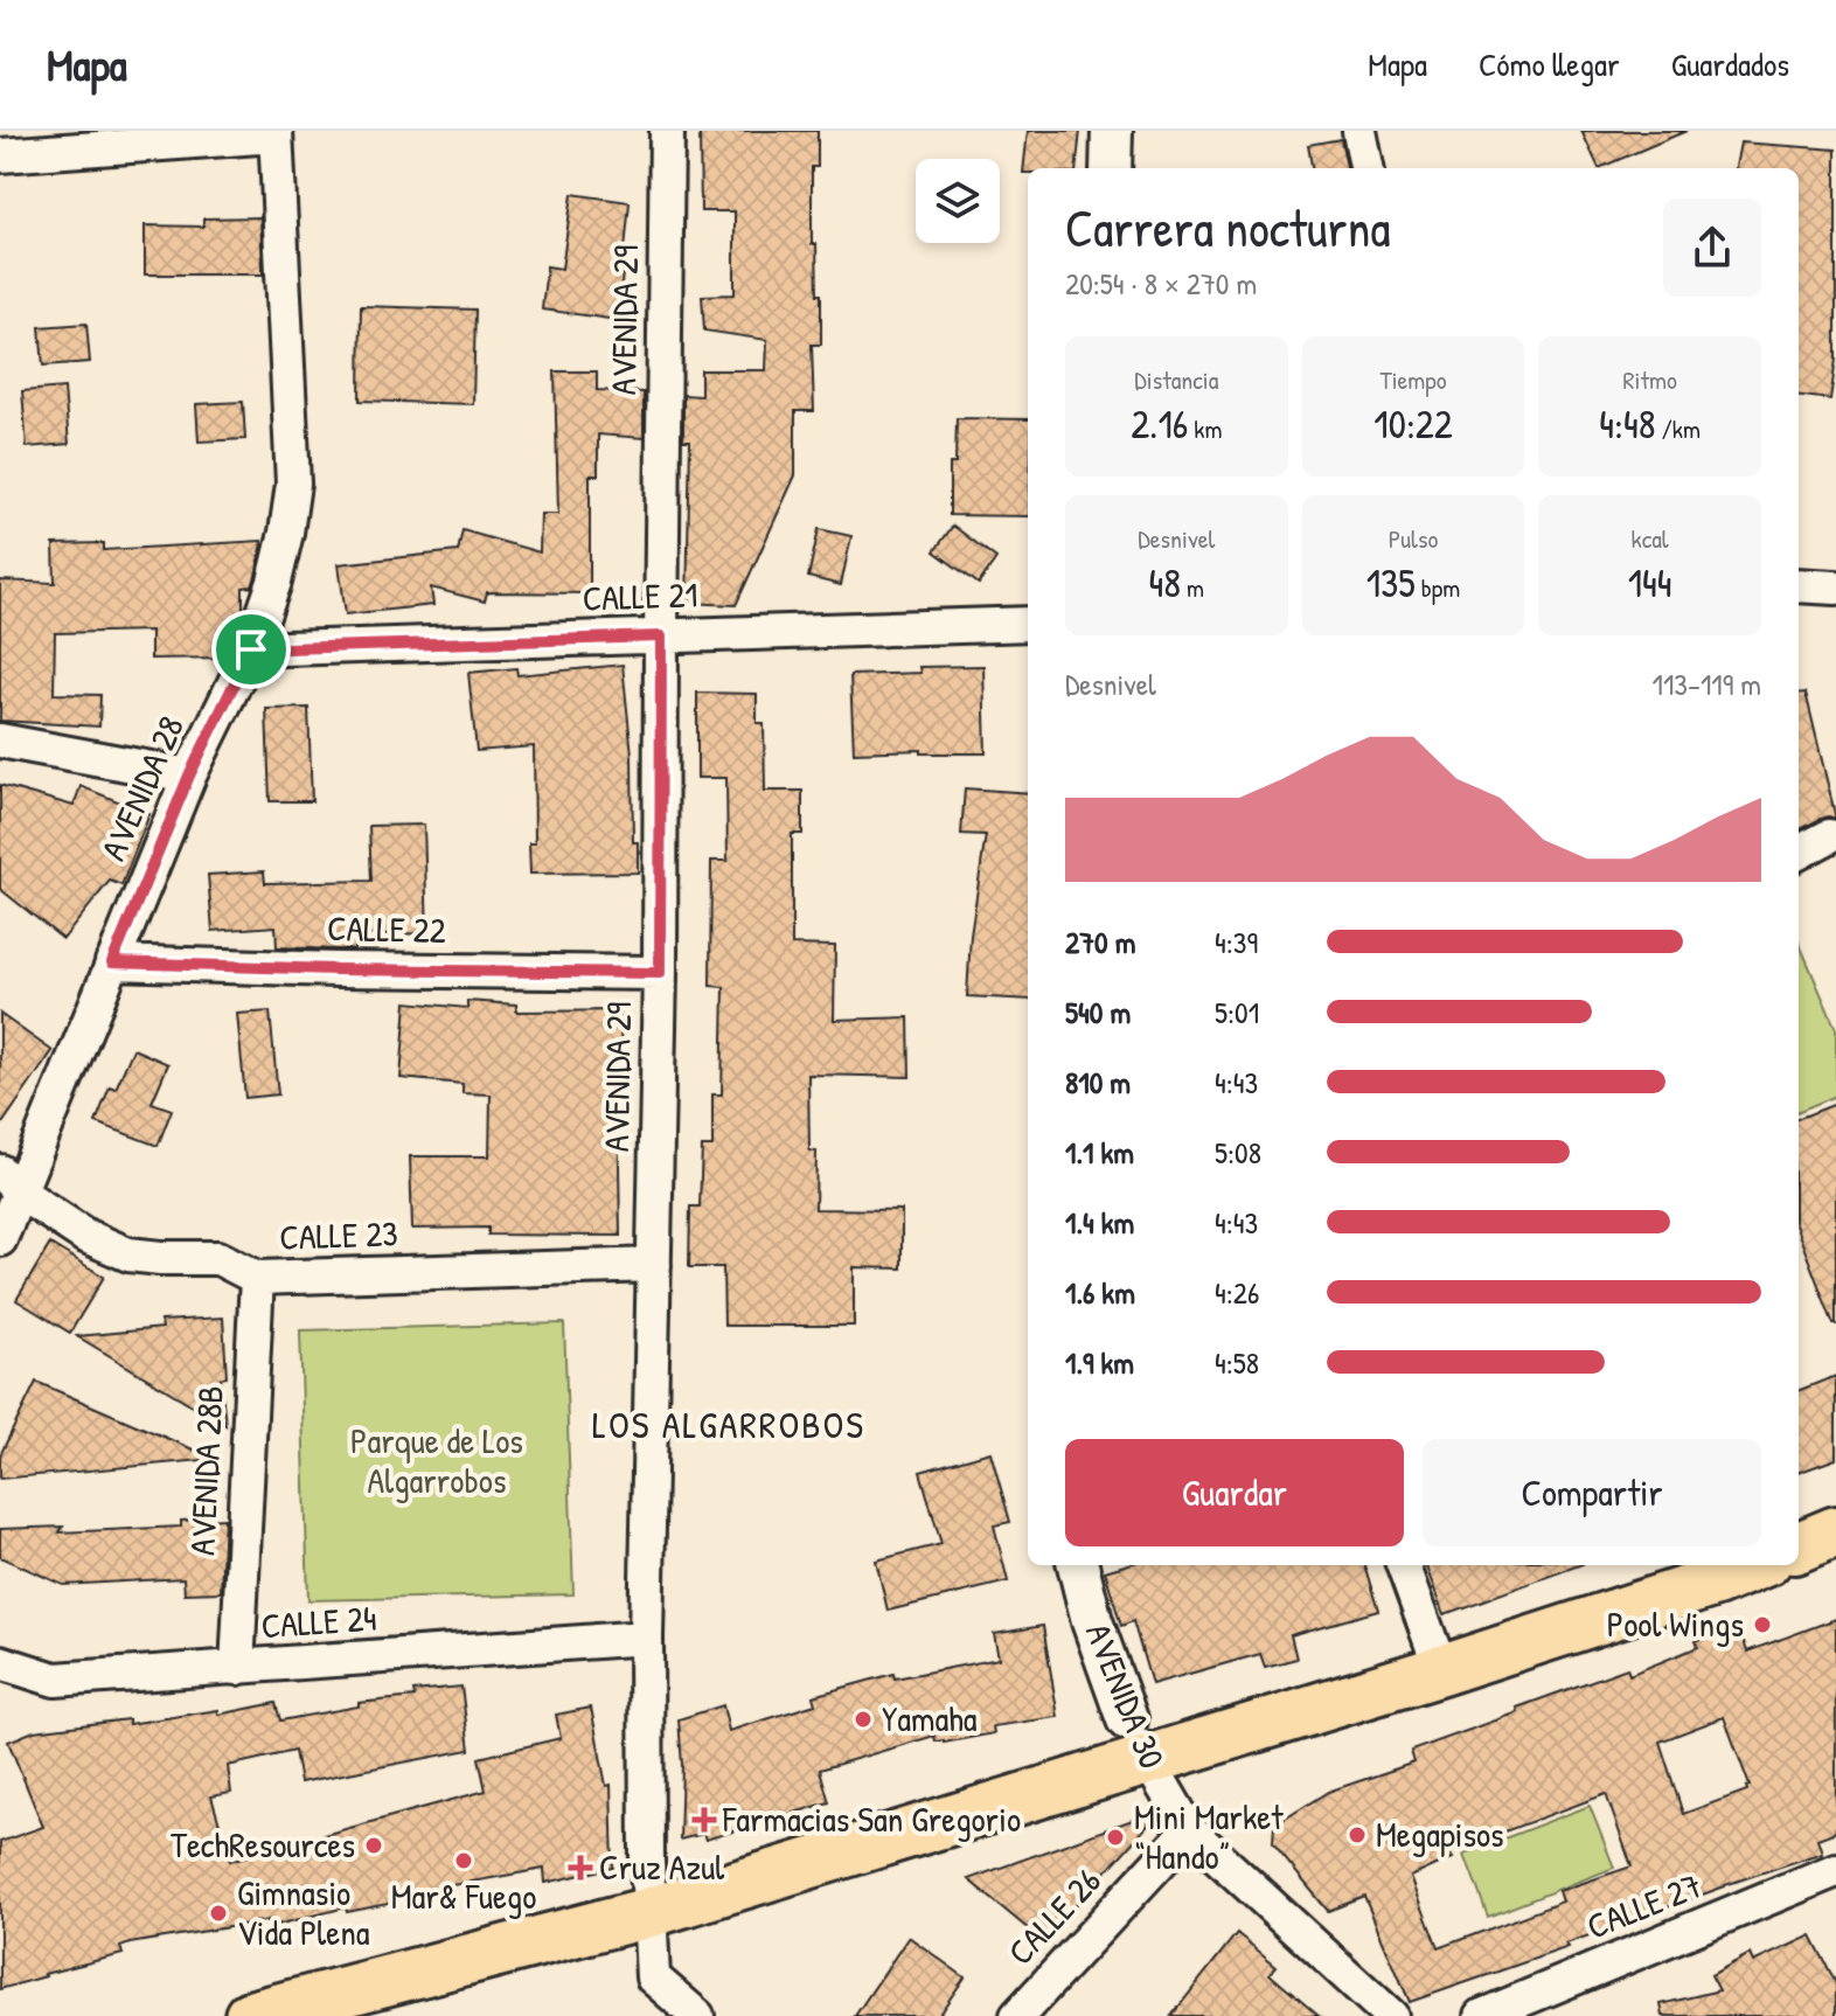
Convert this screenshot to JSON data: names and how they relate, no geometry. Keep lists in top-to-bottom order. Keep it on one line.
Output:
{"streets":{"street":["AVENIDA 29","CALLE 21","AVENIDA 28","CALLE 22","CALLE 23","AVENIDA 28B","CALLE 24","AVENIDA 30","CALLE 27","CALLE 26"]},"crossings":[["AVENIDA 29","CALLE 21"],["AVENIDA 29","CALLE 22"],["AVENIDA 29","CALLE 23"],["AVENIDA 29","CALLE 24"],["CALLE 21","AVENIDA 28"],["AVENIDA 28","CALLE 22"],["AVENIDA 28","CALLE 23"],["CALLE 23","AVENIDA 28B"],["AVENIDA 28B","CALLE 24"],["AVENIDA 30","CALLE 26"]],"districts":["LOS ALGARROBOS"],"parks":["Parque de Los Algarrobos"],"places":{"other":["Pool Wings","Yamaha","Megapisos","Mini Market “Hando”","TechResources","Mar& Fuego","Gimnasio Vida Plena"],"health":["Farmacias San Gregorio","Cruz Azul"]},"page":{"header":"Mapa","nav":["Mapa","Cómo llegar","Guardados"],"heading":["Carrera nocturna","20:54 · 8 × 270 m"],"stats":[["Distancia","2.16 km"],["Tiempo","10:22"],["Ritmo","4:48 /km"],["Desnivel","48 m"],["Pulso","135 bpm"],["kcal","144"]],"chart":["Desnivel","113–119 m"],"list":[{"name":"270 m","note":"4:39"},{"name":"540 m","note":"5:01"},{"name":"810 m","note":"4:43"},{"name":"1.1 km","note":"5:08"},{"name":"1.4 km","note":"4:43"},{"name":"1.6 km","note":"4:26"},{"name":"1.9 km","note":"4:58"}],"buttons":["Guardar","Compartir"]}}
